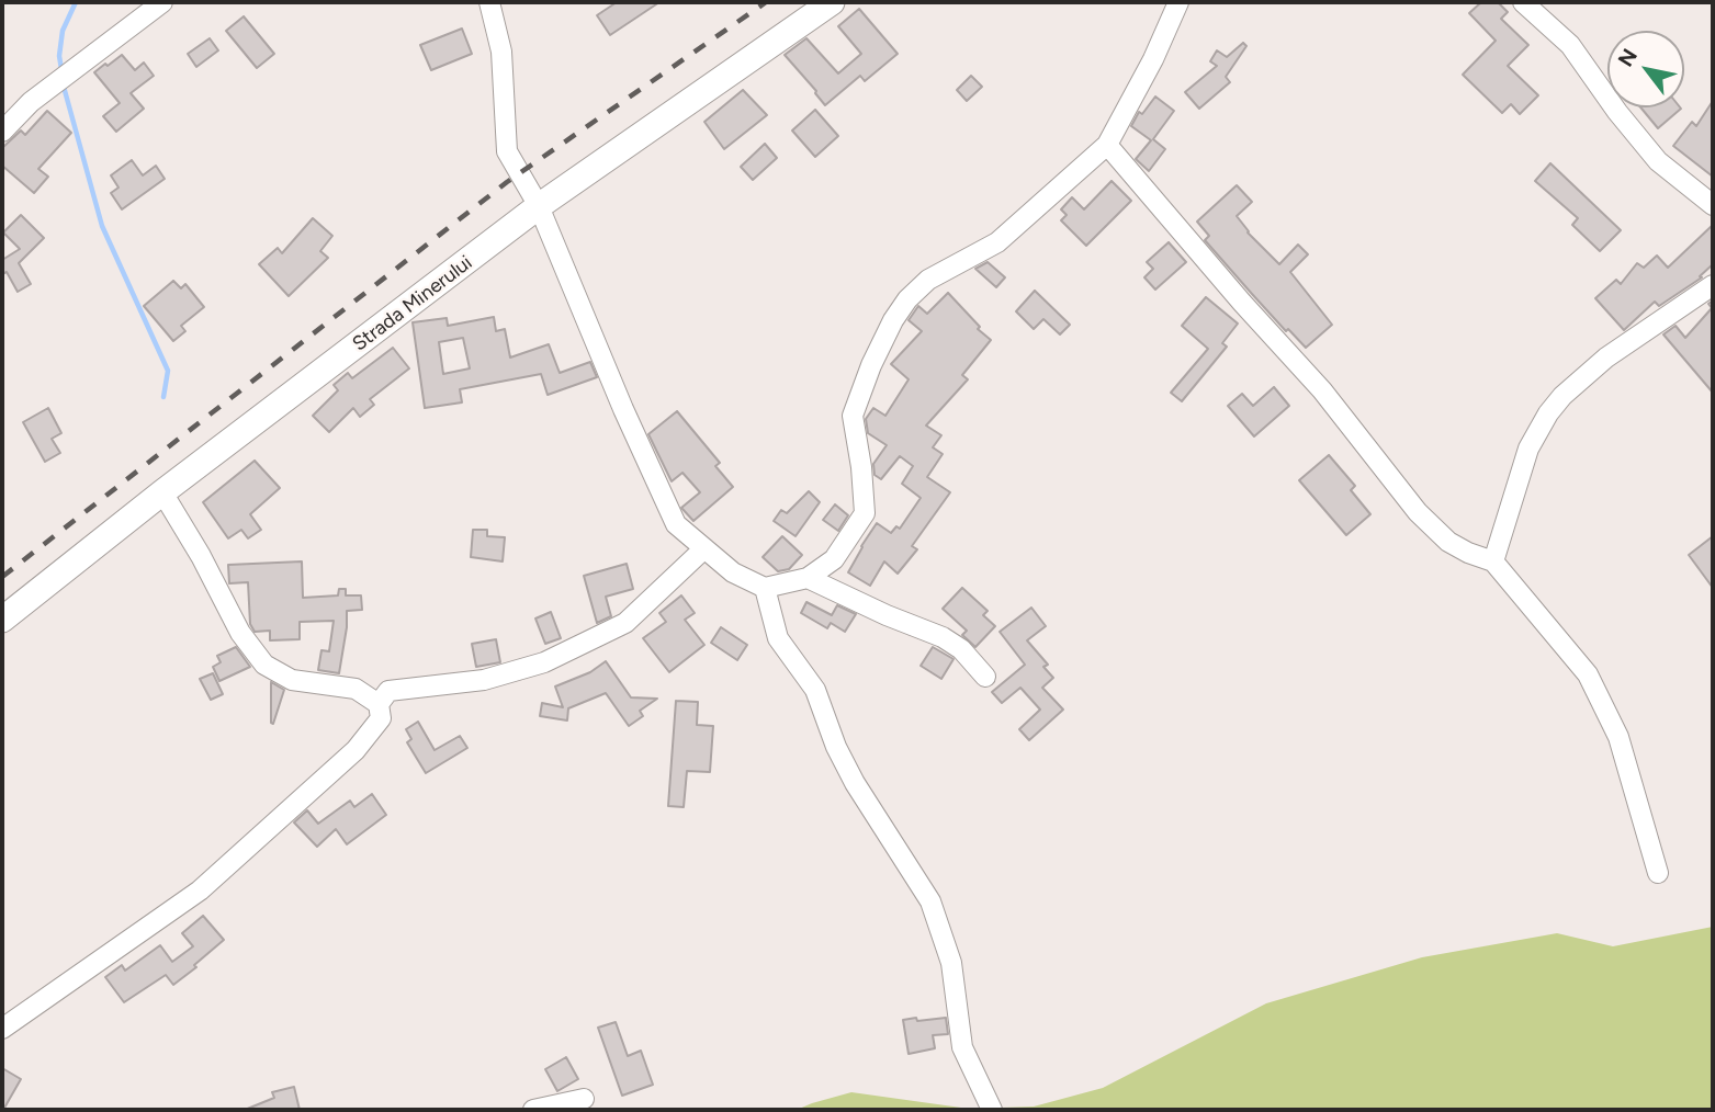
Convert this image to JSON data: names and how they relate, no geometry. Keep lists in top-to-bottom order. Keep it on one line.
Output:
{"streets":{"main road":["Strada Minerului"]},"north":"top left"}
